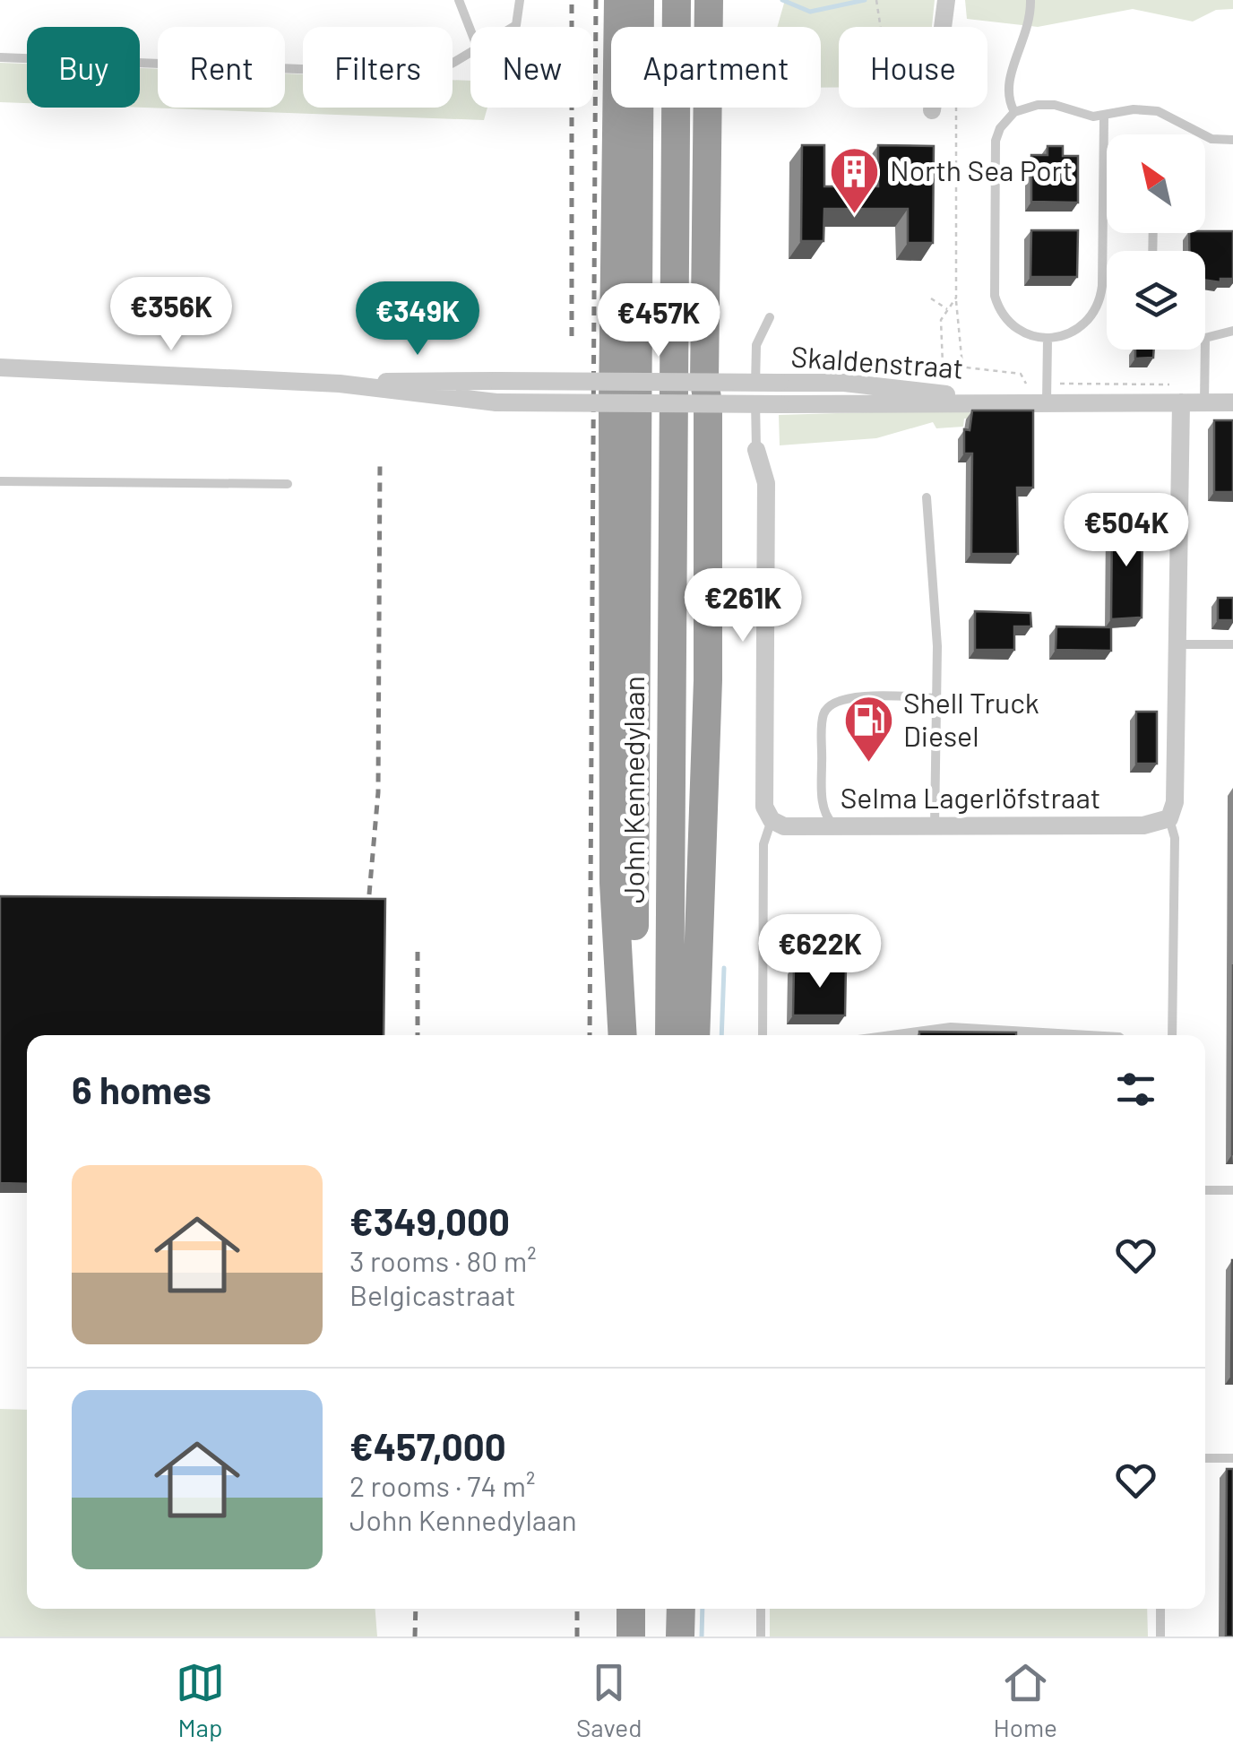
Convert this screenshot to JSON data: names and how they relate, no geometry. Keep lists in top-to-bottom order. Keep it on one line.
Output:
{"streets":{"highway":["John Kennedylaan"],"street":["Skaldenstraat","Selma Lagerlöfstraat"]},"places":{"building":["North Sea Port"],"fuel station":["Shell Truck Diesel"]},"north":"top left","page":{"chip":["Buy","Rent","Filters","New","Apartment","House"],"price":["€356K","€349K","€457K","€504K","€261K","€622K"],"heading":"6 homes","list":[{"name":"€349,000","note":"3 rooms · 80 m² · Belgicastraat"},{"name":"€457,000","note":"2 rooms · 74 m² · John Kennedylaan"}],"tabs":["Map","Saved","Home"]}}
